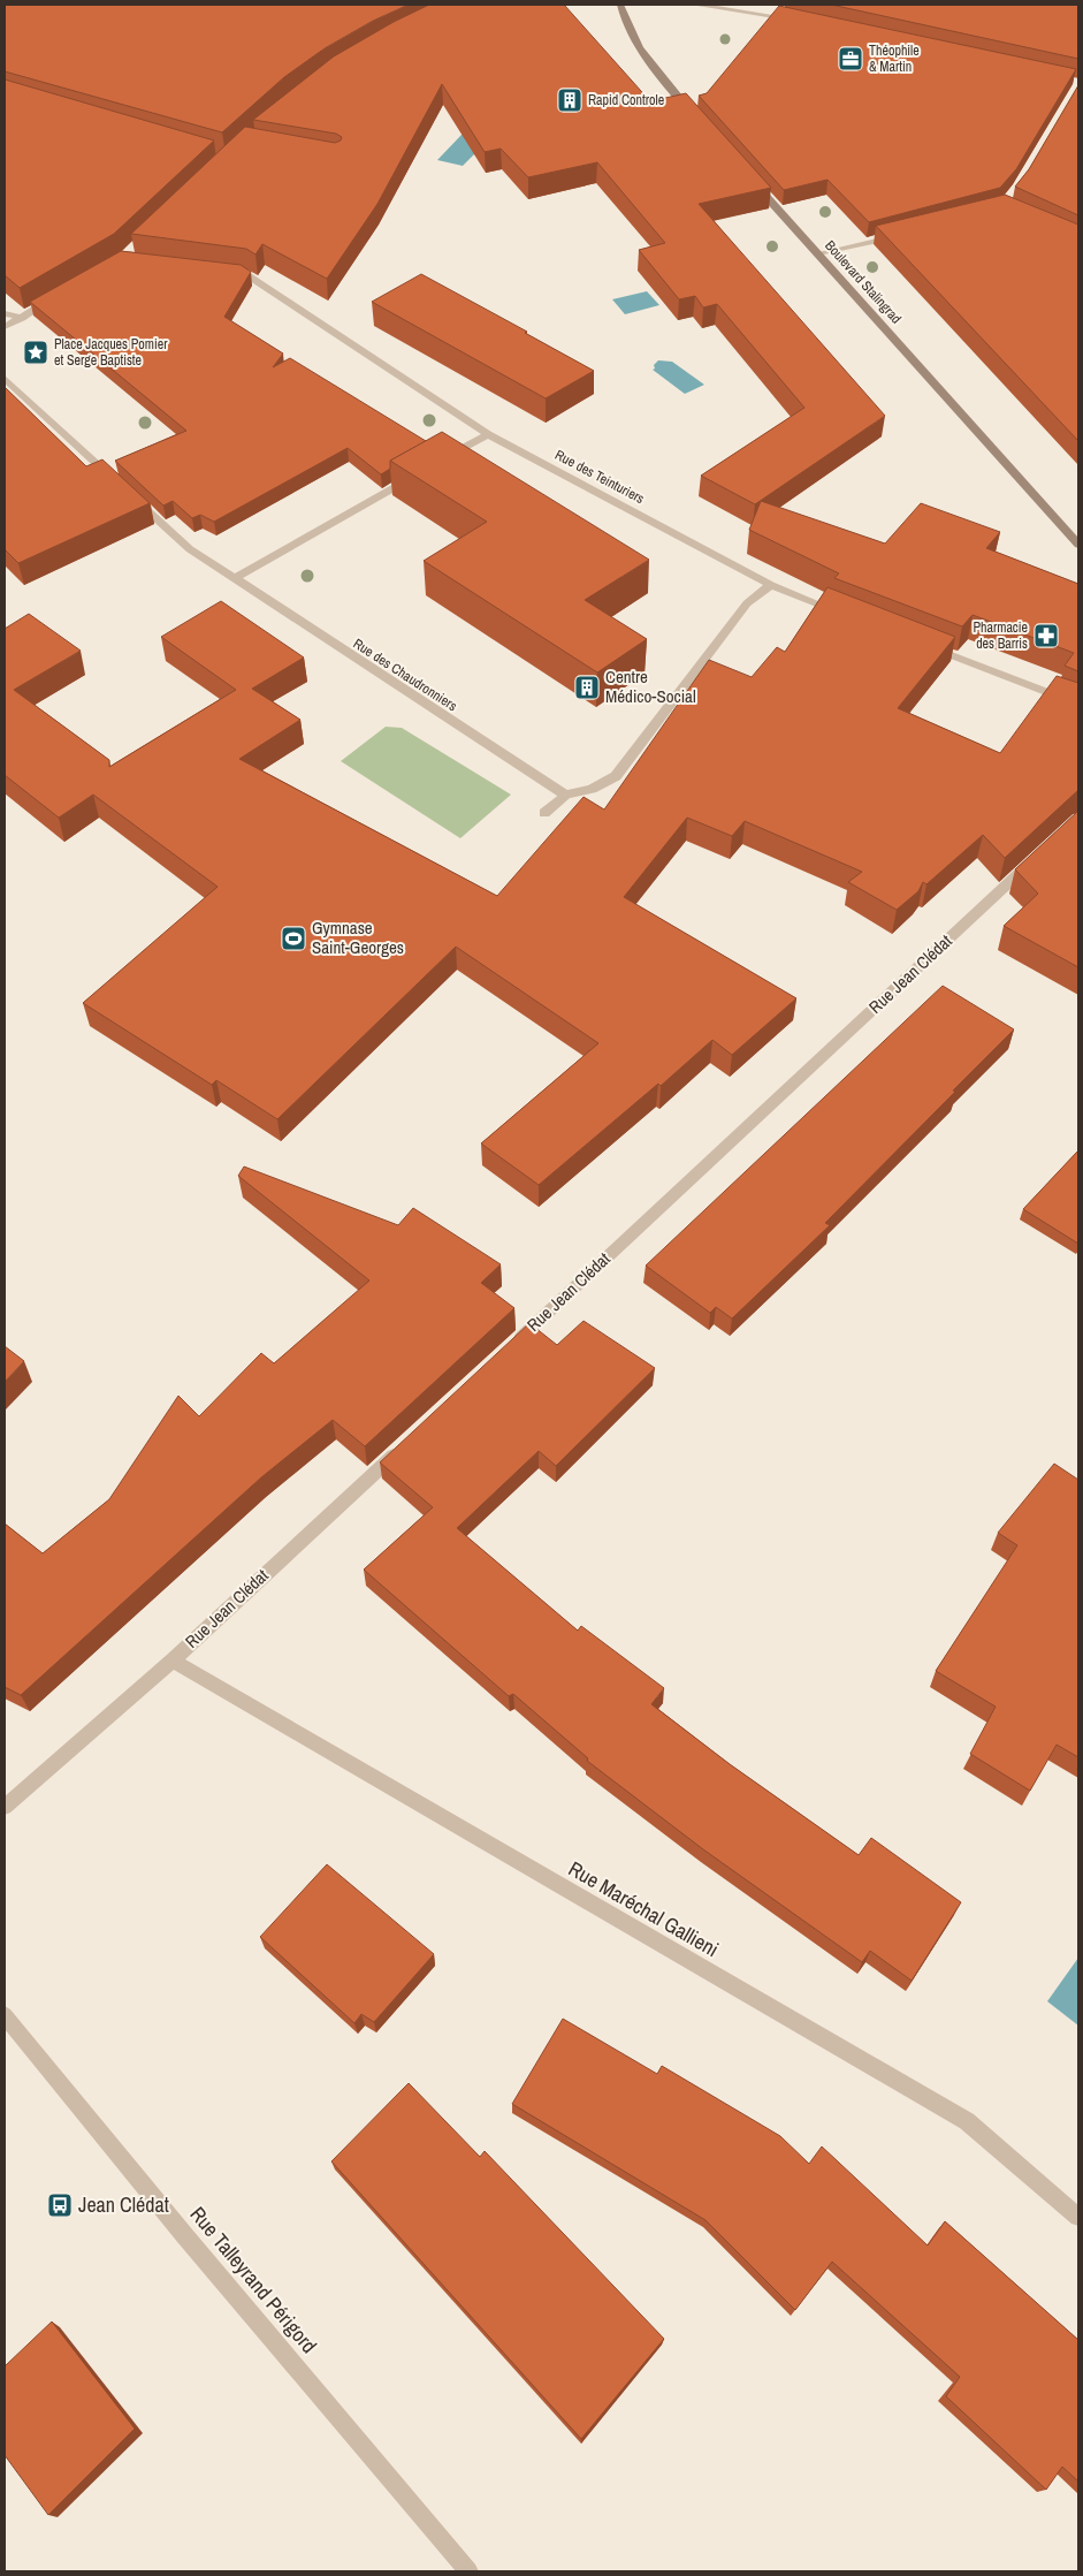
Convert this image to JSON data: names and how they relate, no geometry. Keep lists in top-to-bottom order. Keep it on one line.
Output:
{"streets":{"main road":["Boulevard Stalingrad"],"street":["Rue des Teinturiers","Rue des Chaudronniers","Rue Jean Clédat","Rue Maréchal Gallieni","Rue Talleyrand Périgord"]},"crossings":[["Rue Jean Clédat","Rue Maréchal Gallieni"]],"places":{"office":["Théophile & Martin"],"building":["Rapid Controle","Centre Médico-Social"],"place":["Place Jacques Pomier et Serge Baptiste"],"pharmacy":["Pharmacie des Barris"],"sports":["Gymnase Saint-Georges"],"bus stop":["Jean Clédat"]}}
